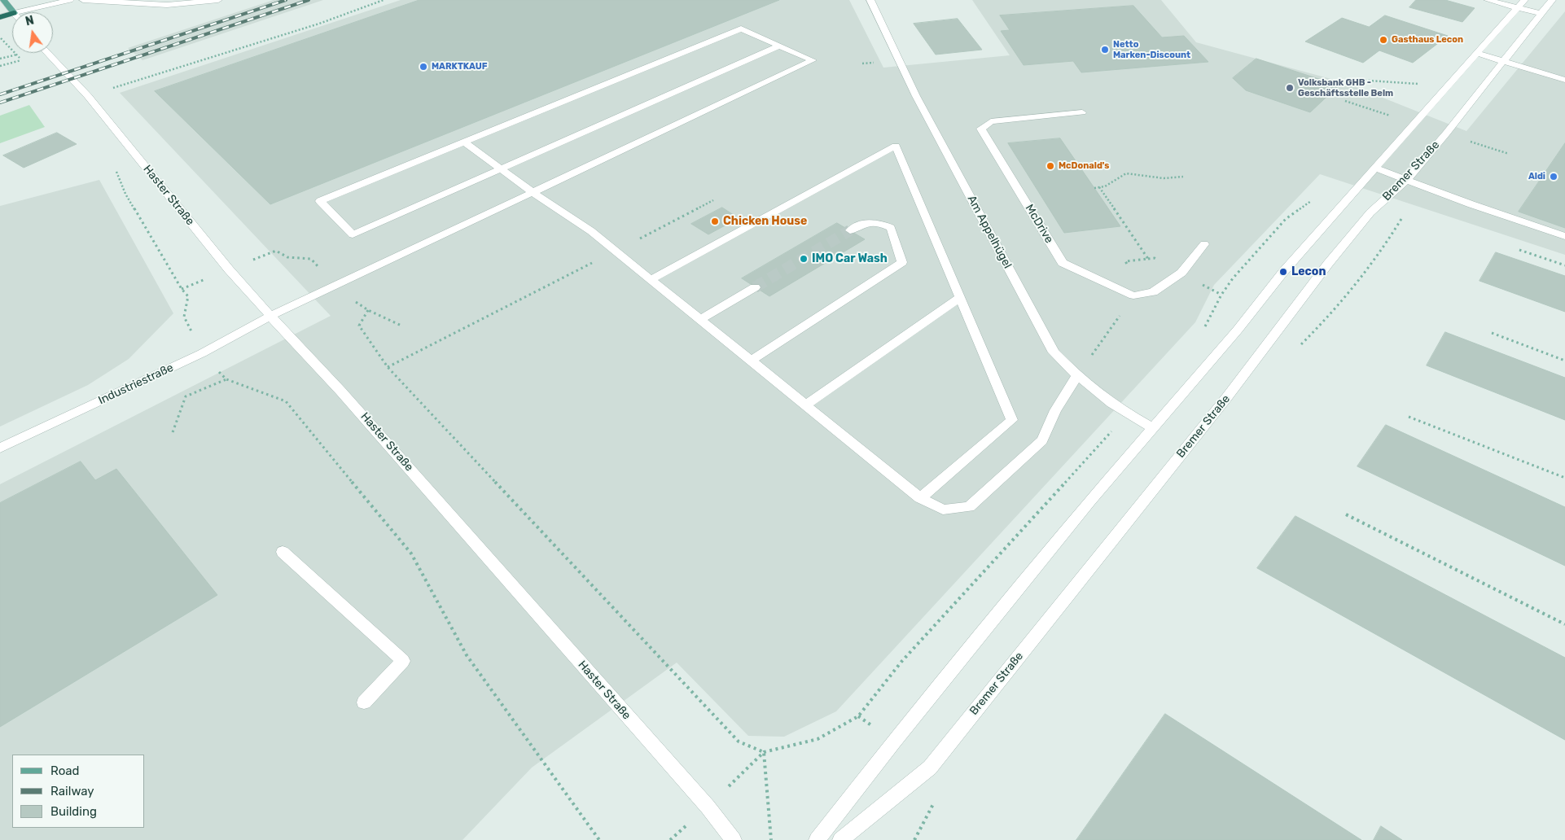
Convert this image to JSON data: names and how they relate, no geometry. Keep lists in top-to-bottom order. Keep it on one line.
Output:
{"streets":{"street":["Bremer Straße","Haster Straße","McDrive","Am Appelhügel","Industriestraße"]},"crossings":[["Haster Straße","Industriestraße"]],"places":["Gasthaus Lecon","Netto Marken-Discount","MARKTKAUF","Volksbank GHB - Geschäftsstelle Belm","McDonald's","Aldi","Chicken House","IMO Car Wash","Lecon"],"legend":["Road","Railway","Building"],"north":"top"}
